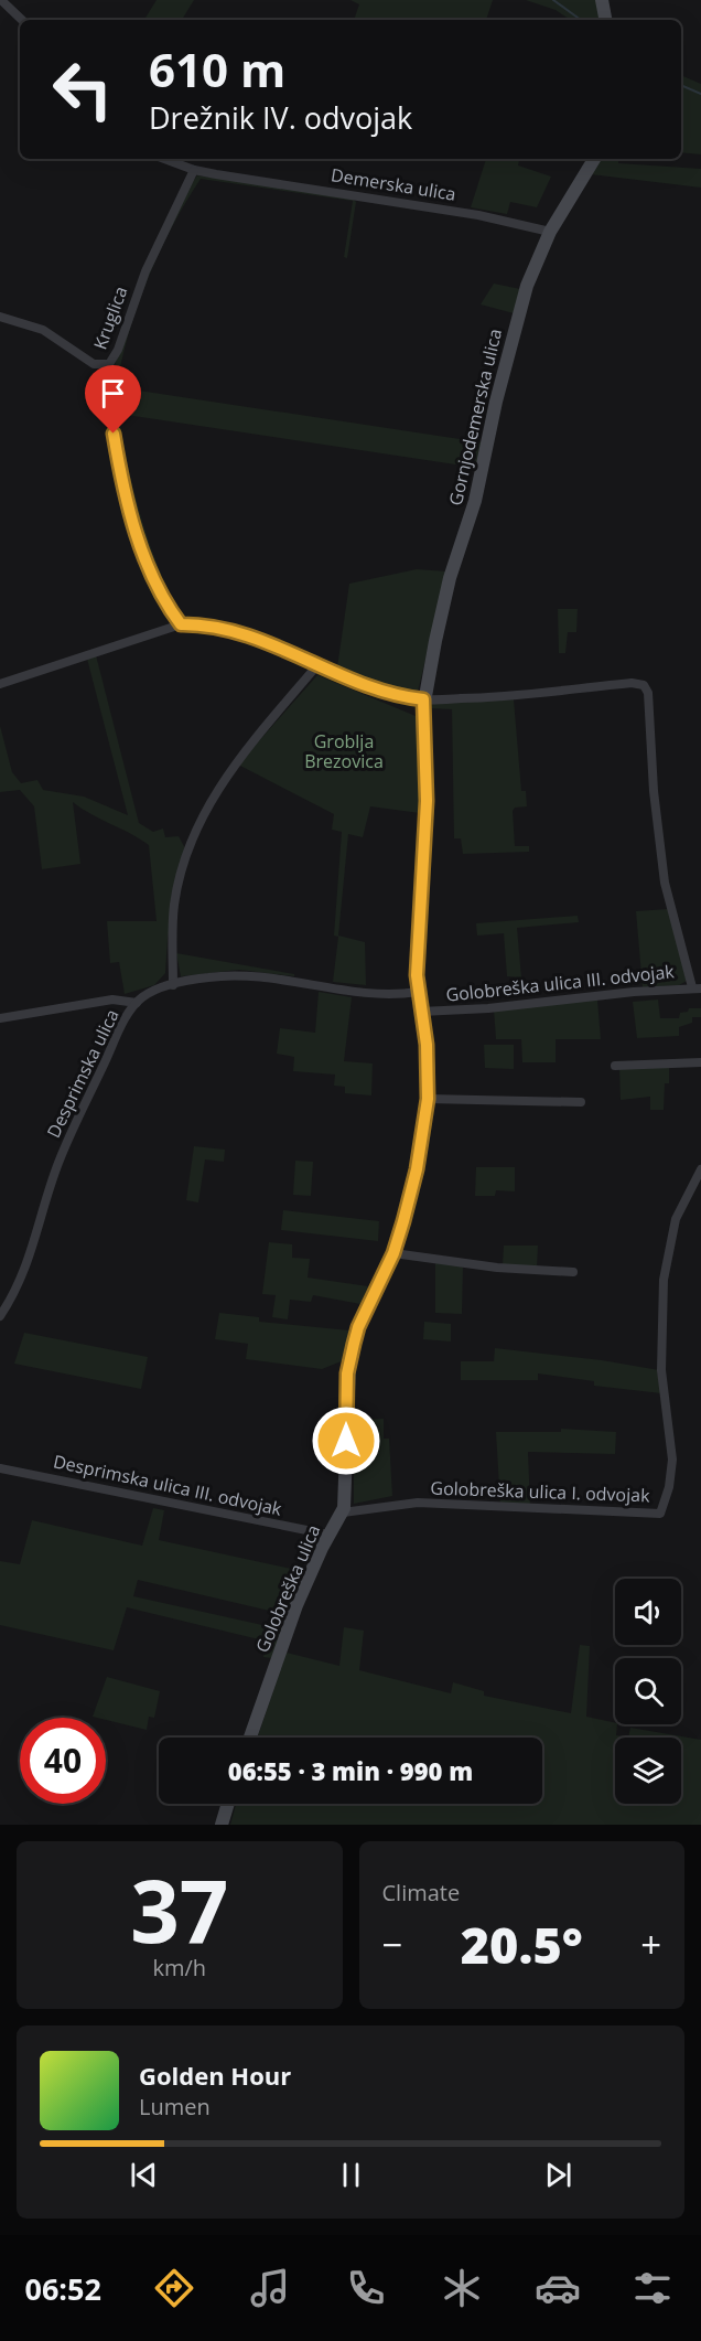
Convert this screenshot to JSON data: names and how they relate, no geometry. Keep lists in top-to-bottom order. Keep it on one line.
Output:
{"streets":{"street":["Demerska ulica","Kruglica","Gornjodemerska ulica","Golobreška ulica III. odvojak","Desprimska ulica","Desprimska ulica III. odvojak","Golobreška ulica I. odvojak","Golobreška ulica"]},"crossings":[["Demerska ulica","Kruglica"],["Demerska ulica","Gornjodemerska ulica"],["Gornjodemerska ulica","Golobreška ulica"],["Golobreška ulica III. odvojak","Golobreška ulica"],["Desprimska ulica","Golobreška ulica"],["Desprimska ulica III. odvojak","Golobreška ulica"],["Golobreška ulica I. odvojak","Golobreška ulica"]],"parks":["Groblja Brezovica"],"page":{"turn":["610 m","Drežnik IV. odvojak"],"limit":"40","trip":"06:55 · 3 min · 990 m","tile":[["37","km/h"],"Climate"],"heat":["−","20.5°","+"],"song":["Golden Hour","Lumen"],"tabs":"06:52"}}
